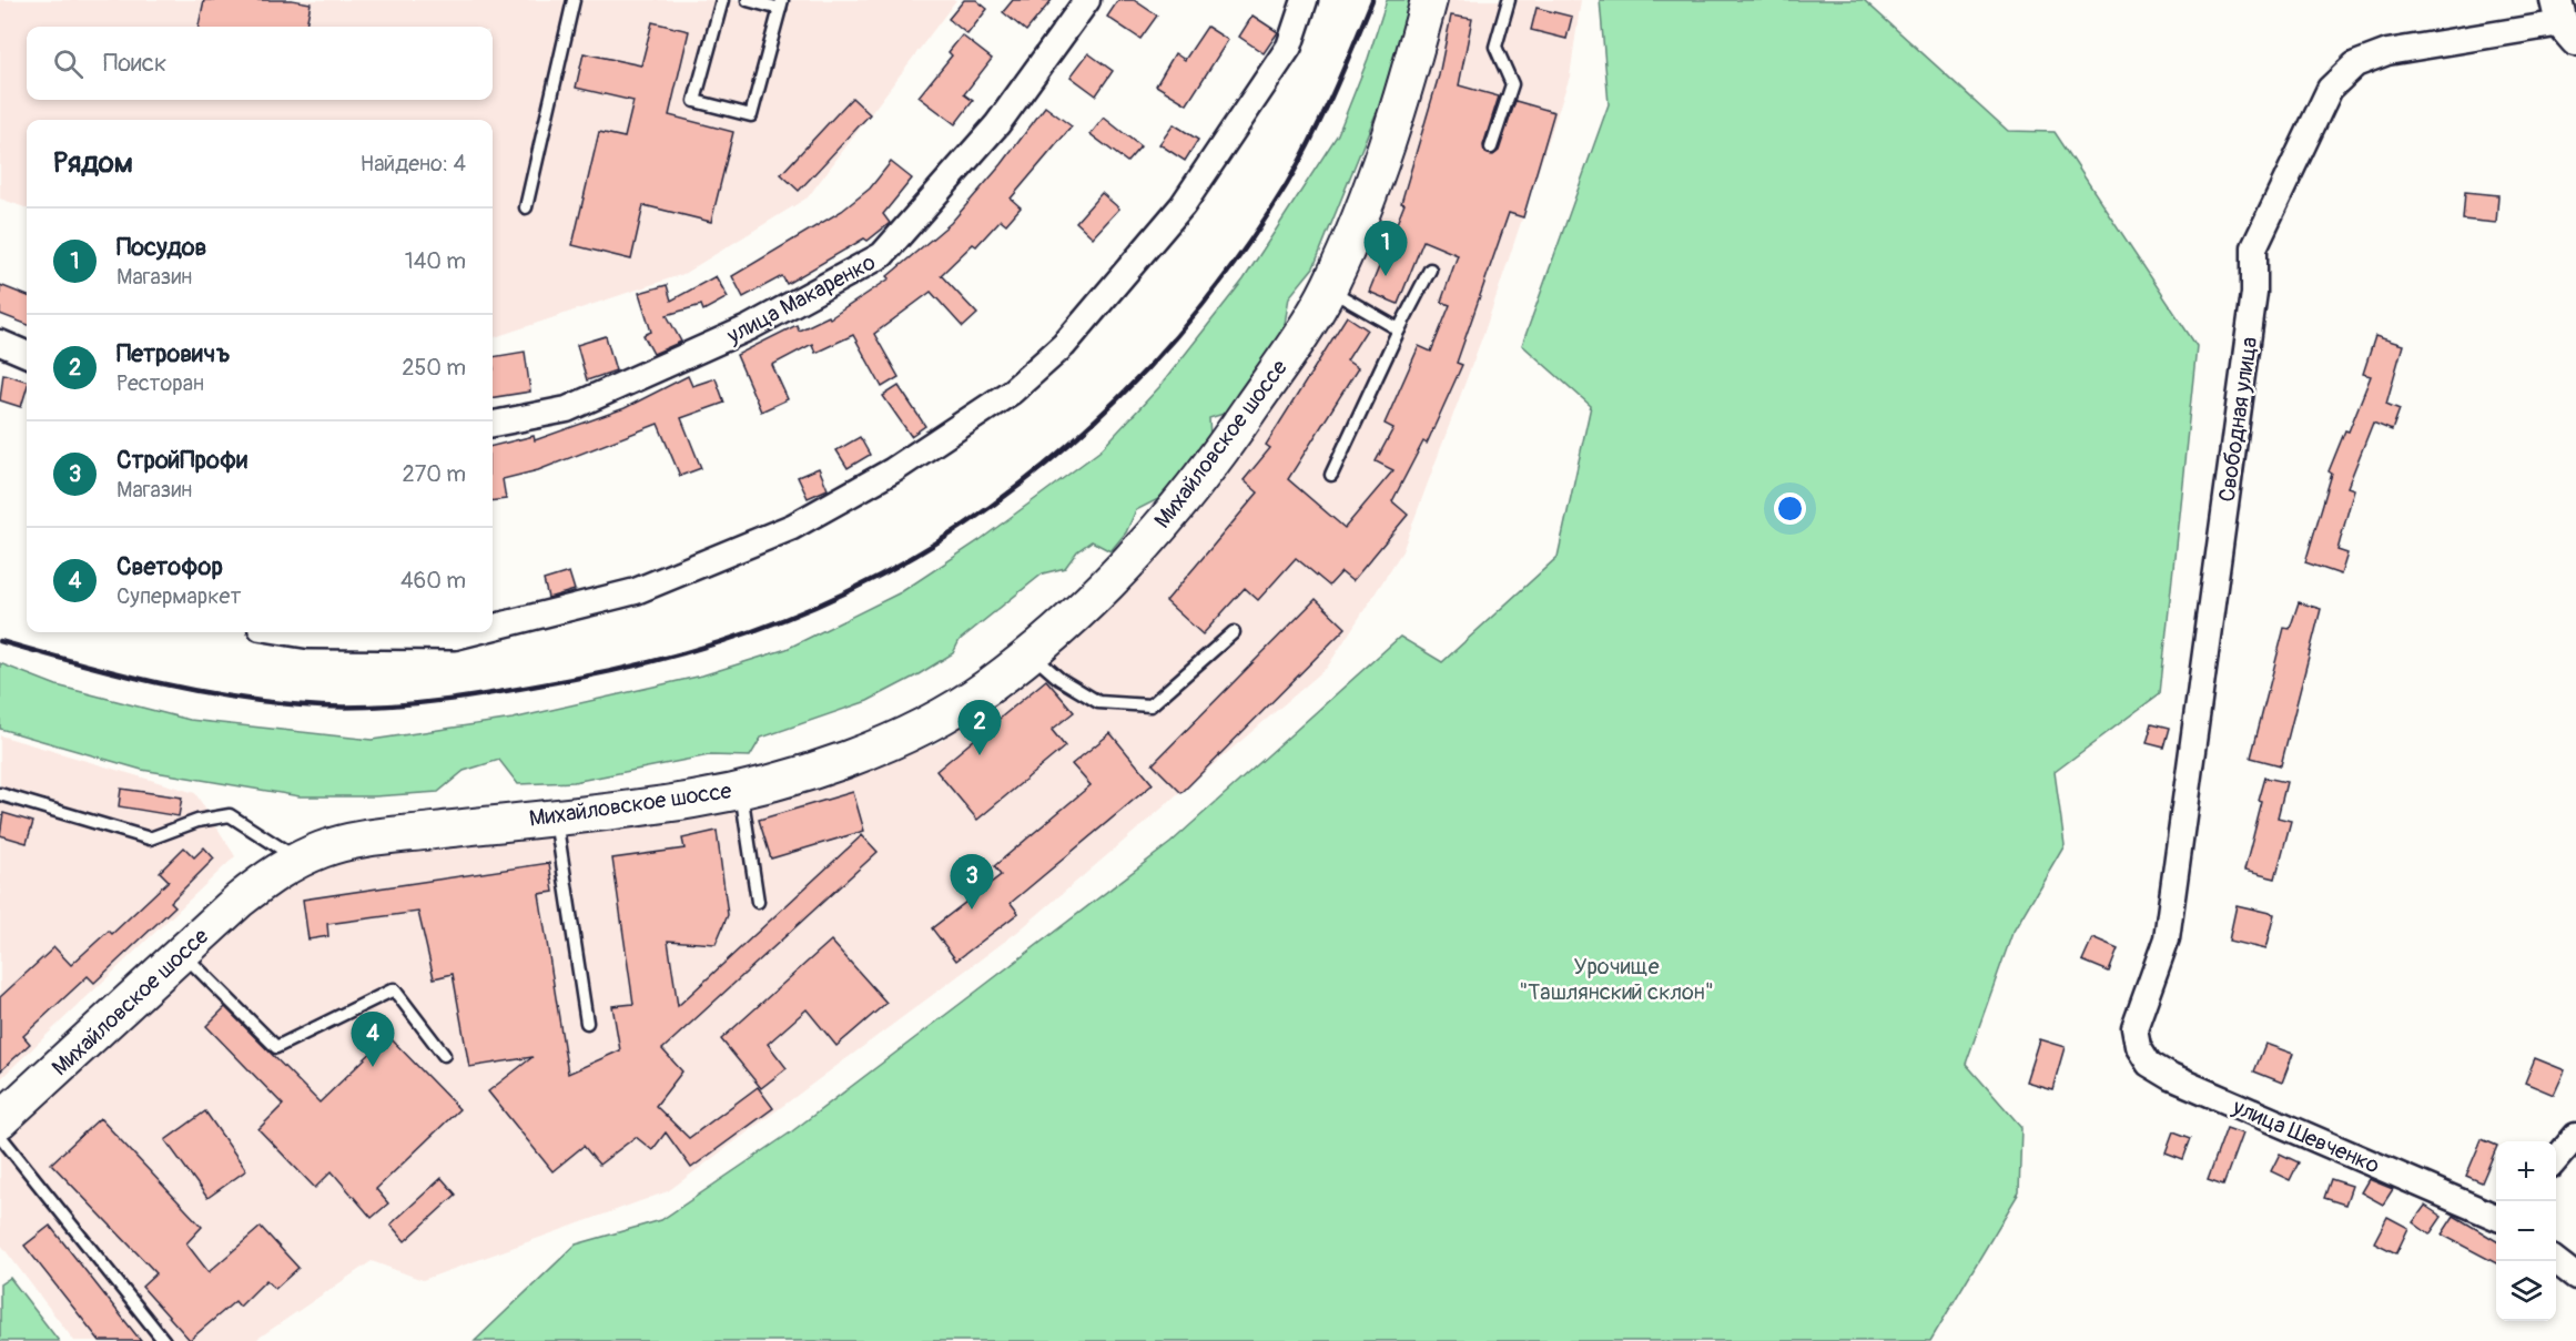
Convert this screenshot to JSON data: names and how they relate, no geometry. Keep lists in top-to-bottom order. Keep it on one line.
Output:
{"streets":{"main road":["Михайловское шоссе"],"street":["улица Макаренко","Свободная улица","улица Шевченко"]},"crossings":[["Свободная улица","улица Шевченко"]],"parks":["Урочище \"Ташлянский склон\""],"page":{"search":"Поиск","heading":["Рядом","Найдено: 4"],"list":[{"mark":"1","name":"Посудов","note":"Магазин","value":"140 m"},{"mark":"2","name":"Петровичъ","note":"Ресторан","value":"250 m"},{"mark":"3","name":"СтройПрофи","note":"Магазин","value":"270 m"},{"mark":"4","name":"Светофор","note":"Супермаркет","value":"460 m"}],"pins":["1","2","3","4"],"map_buttons":["+","−"]}}
